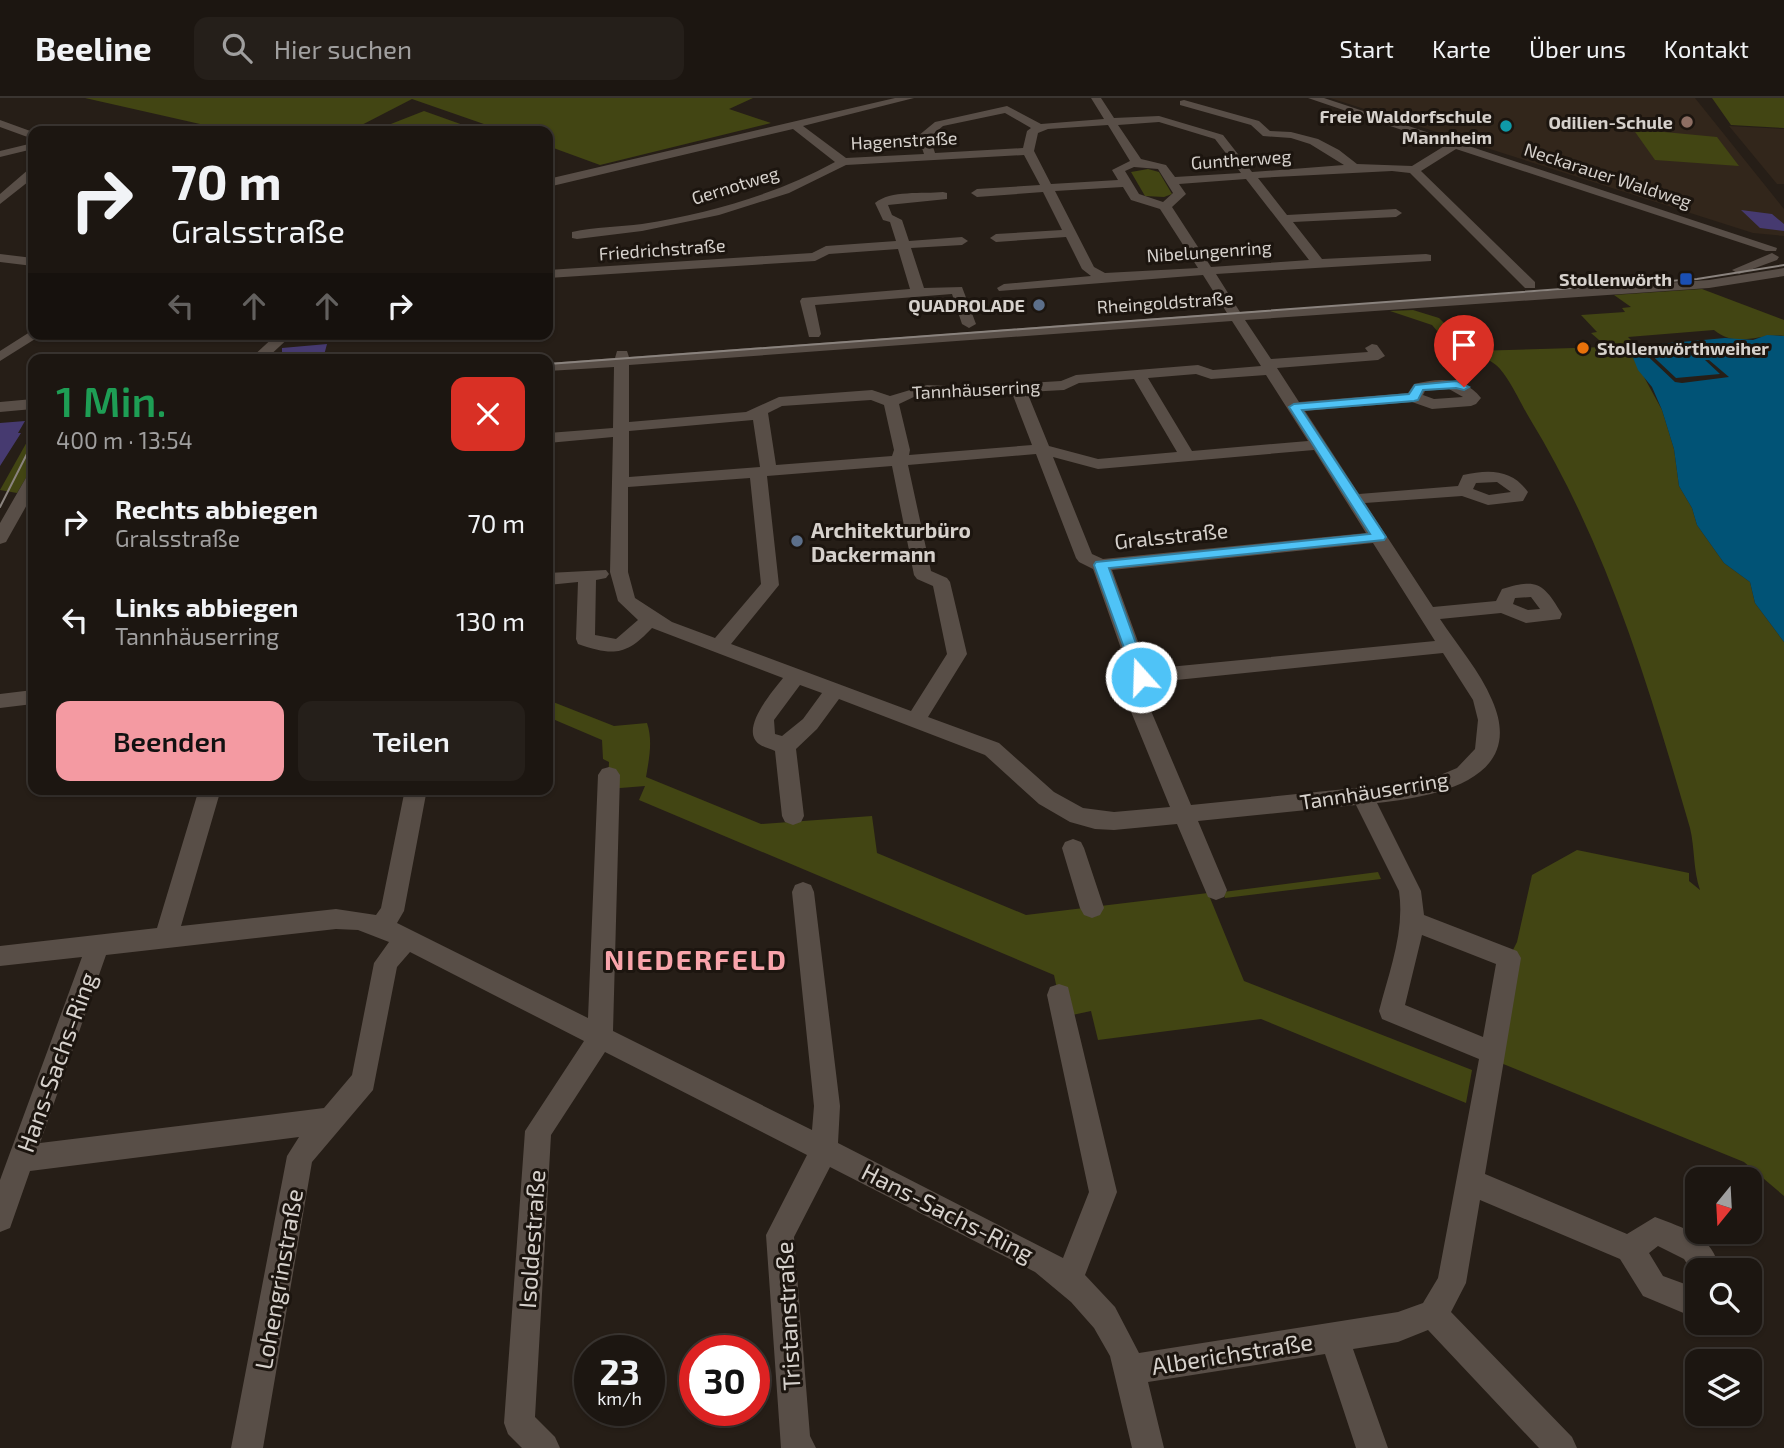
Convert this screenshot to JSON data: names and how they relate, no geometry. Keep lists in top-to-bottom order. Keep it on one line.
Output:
{"streets":{"street":["Hagenstraße","Guntherweg","Neckarauer Waldweg","Gernotweg","Friedrichstraße","Nibelungenring","Rheingoldstraße","Tannhäuserring","Gralsstraße","Hans-Sachs-Ring","Isoldestraße","Lohengrinstraße","Tristanstraße","Alberichstraße"]},"crossings":[["Hagenstraße","Gernotweg"],["Guntherweg","Nibelungenring"],["Neckarauer Waldweg","Rheingoldstraße"],["Nibelungenring","Tannhäuserring"],["Rheingoldstraße","Tannhäuserring"],["Tannhäuserring","Gralsstraße"],["Hans-Sachs-Ring","Isoldestraße"],["Hans-Sachs-Ring","Lohengrinstraße"],["Hans-Sachs-Ring","Tristanstraße"],["Hans-Sachs-Ring","Alberichstraße"]],"districts":["NIEDERFELD"],"places":{"other":["Odilien-Schule","Freie Waldorfschule Mannheim","QUADROLADE","Stollenwörthweiher","Architekturbüro Dackermann"],"transit":["Stollenwörth"]},"north":"bottom","page":{"header":"Beeline","search":"Hier suchen","nav":["Start","Karte","Über uns","Kontakt"],"turn":["70 m","Gralsstraße"],"heading":["1 Min.","400 m · 13:54"],"list":[{"name":"Rechts abbiegen","note":"Gralsstraße","value":"70 m"},{"name":"Links abbiegen","note":"Tannhäuserring","value":"130 m"}],"buttons":["Beenden","Teilen"],"speed":"23 km/h","limit":"30"}}
